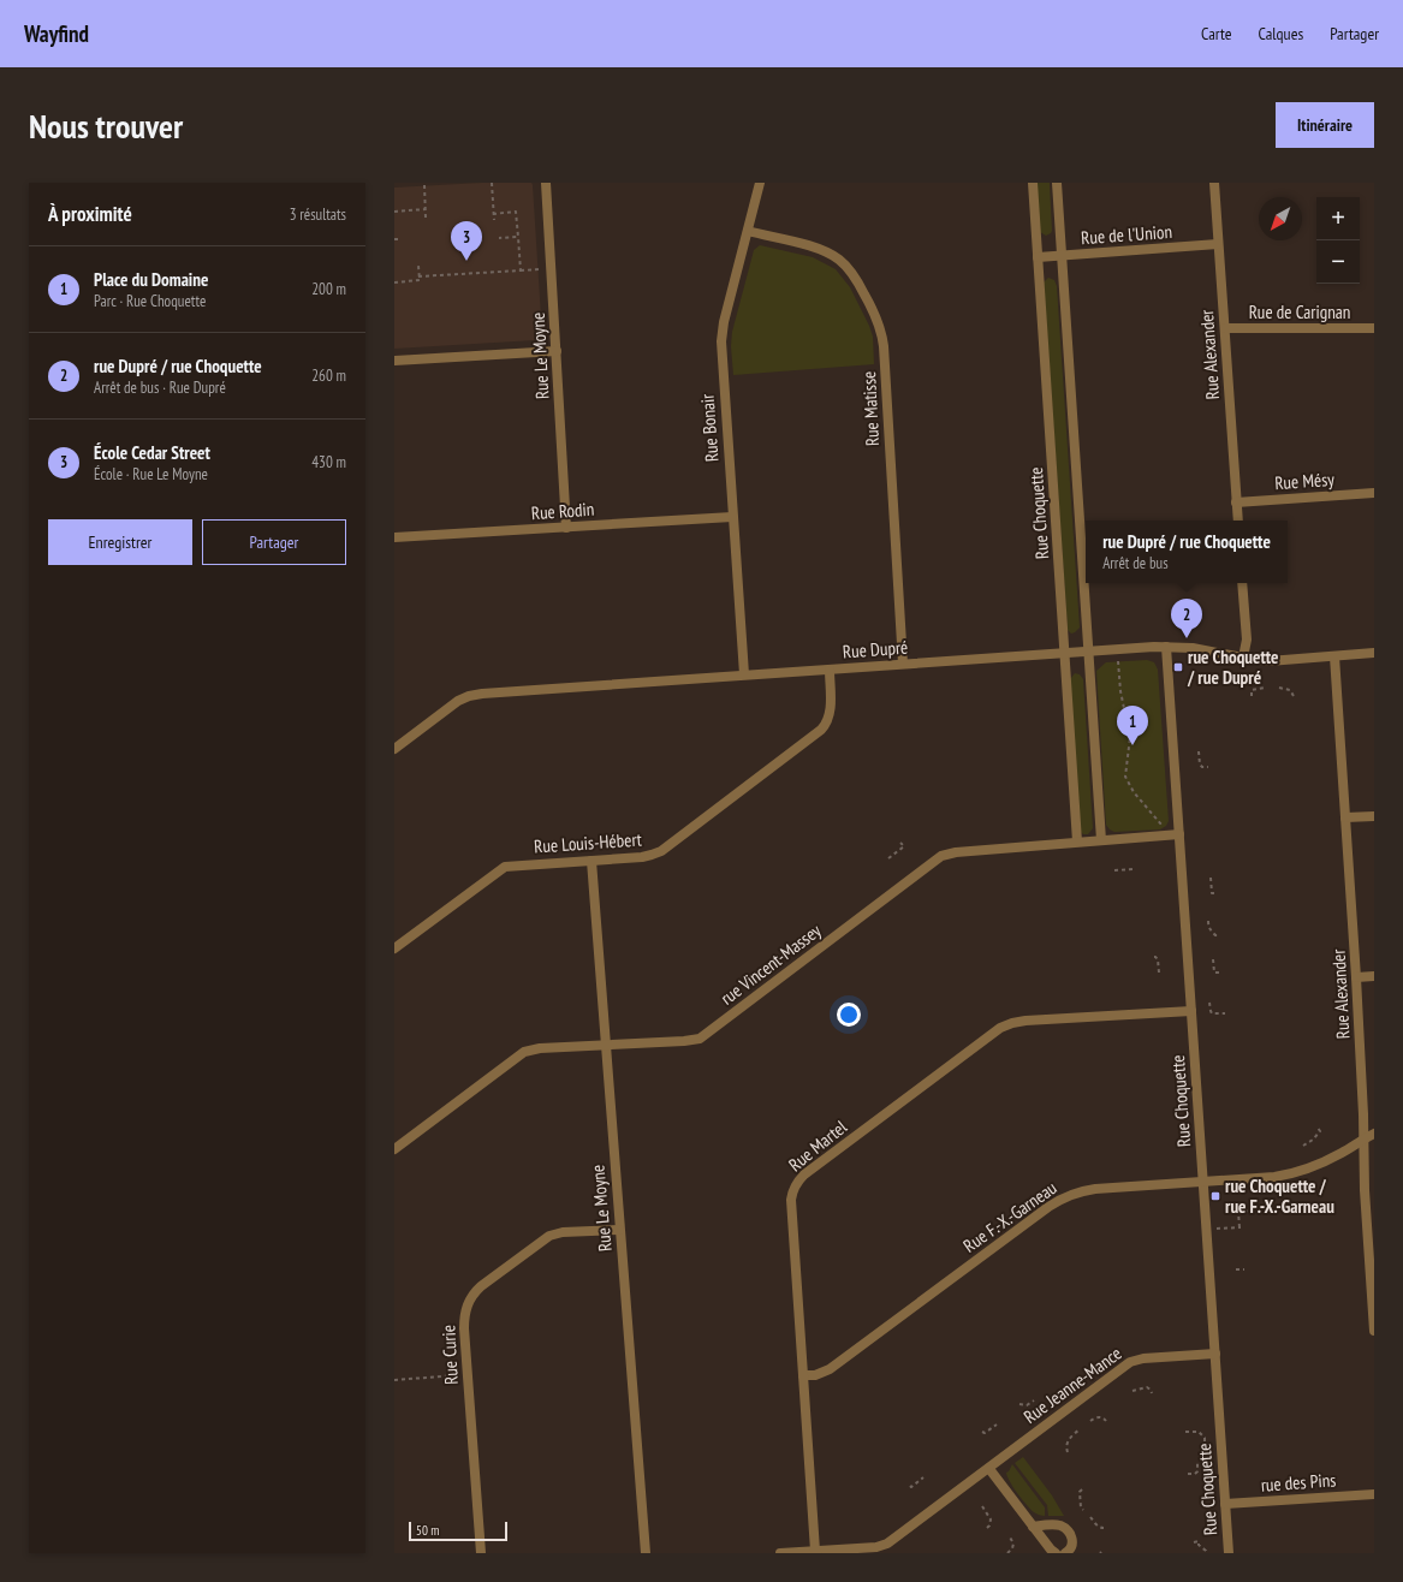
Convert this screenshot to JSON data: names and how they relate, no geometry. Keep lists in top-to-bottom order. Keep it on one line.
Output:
{"streets":{"street":["Rue de l'Union","Rue de Carignan","Rue Alexander","Rue Le Moyne","Rue Matisse","Rue Bonair","Rue Mésy","Rue Rodin","Rue Choquette","Rue Dupré","Rue Louis-Hébert","rue Vincent-Massey","Rue Martel","Rue F.-X.-Garneau","Rue Curie","Rue Jeanne-Mance","rue des Pins"]},"crossings":[["Rue de l'Union","Rue Alexander"],["Rue de l'Union","Rue Choquette"],["Rue de Carignan","Rue Alexander"],["Rue Alexander","Rue Mésy"],["Rue Alexander","Rue Dupré"],["Rue Alexander","Rue F.-X.-Garneau"],["Rue Le Moyne","Rue Rodin"],["Rue Le Moyne","Rue Louis-Hébert"],["Rue Le Moyne","rue Vincent-Massey"],["Rue Le Moyne","Rue Curie"],["Rue Matisse","Rue Bonair"],["Rue Matisse","Rue Dupré"],["Rue Bonair","Rue Rodin"],["Rue Bonair","Rue Dupré"],["Rue Choquette","Rue Dupré"],["Rue Choquette","rue Vincent-Massey"],["Rue Choquette","Rue Martel"],["Rue Choquette","Rue F.-X.-Garneau"],["Rue Choquette","Rue Jeanne-Mance"],["Rue Choquette","rue des Pins"],["Rue Dupré","Rue Louis-Hébert"],["Rue Martel","Rue F.-X.-Garneau"],["Rue Martel","Rue Jeanne-Mance"]],"places":{"transit":["rue Choquette / rue Dupré","rue Choquette / rue F.-X.-Garneau"]},"scale_bar":"50 m","north":"bottom left","page":{"header":"Wayfind","nav":["Carte","Calques","Partager"],"buttons":["Itinéraire",["Enregistrer","Partager"]],"title":"Nous trouver","heading":["À proximité","3 résultats"],"map_buttons":["+","−"],"pins":["3","2","1"],"list":[{"mark":"1","name":"Place du Domaine","note":"Parc · Rue Choquette","value":"200 m"},{"mark":"2","name":"rue Dupré / rue Choquette","note":"Arrêt de bus · Rue Dupré","value":"260 m"},{"mark":"3","name":"École Cedar Street","note":"École · Rue Le Moyne","value":"430 m"}],"popup":["rue Dupré / rue Choquette","Arrêt de bus"],"scale":"50 m"}}
